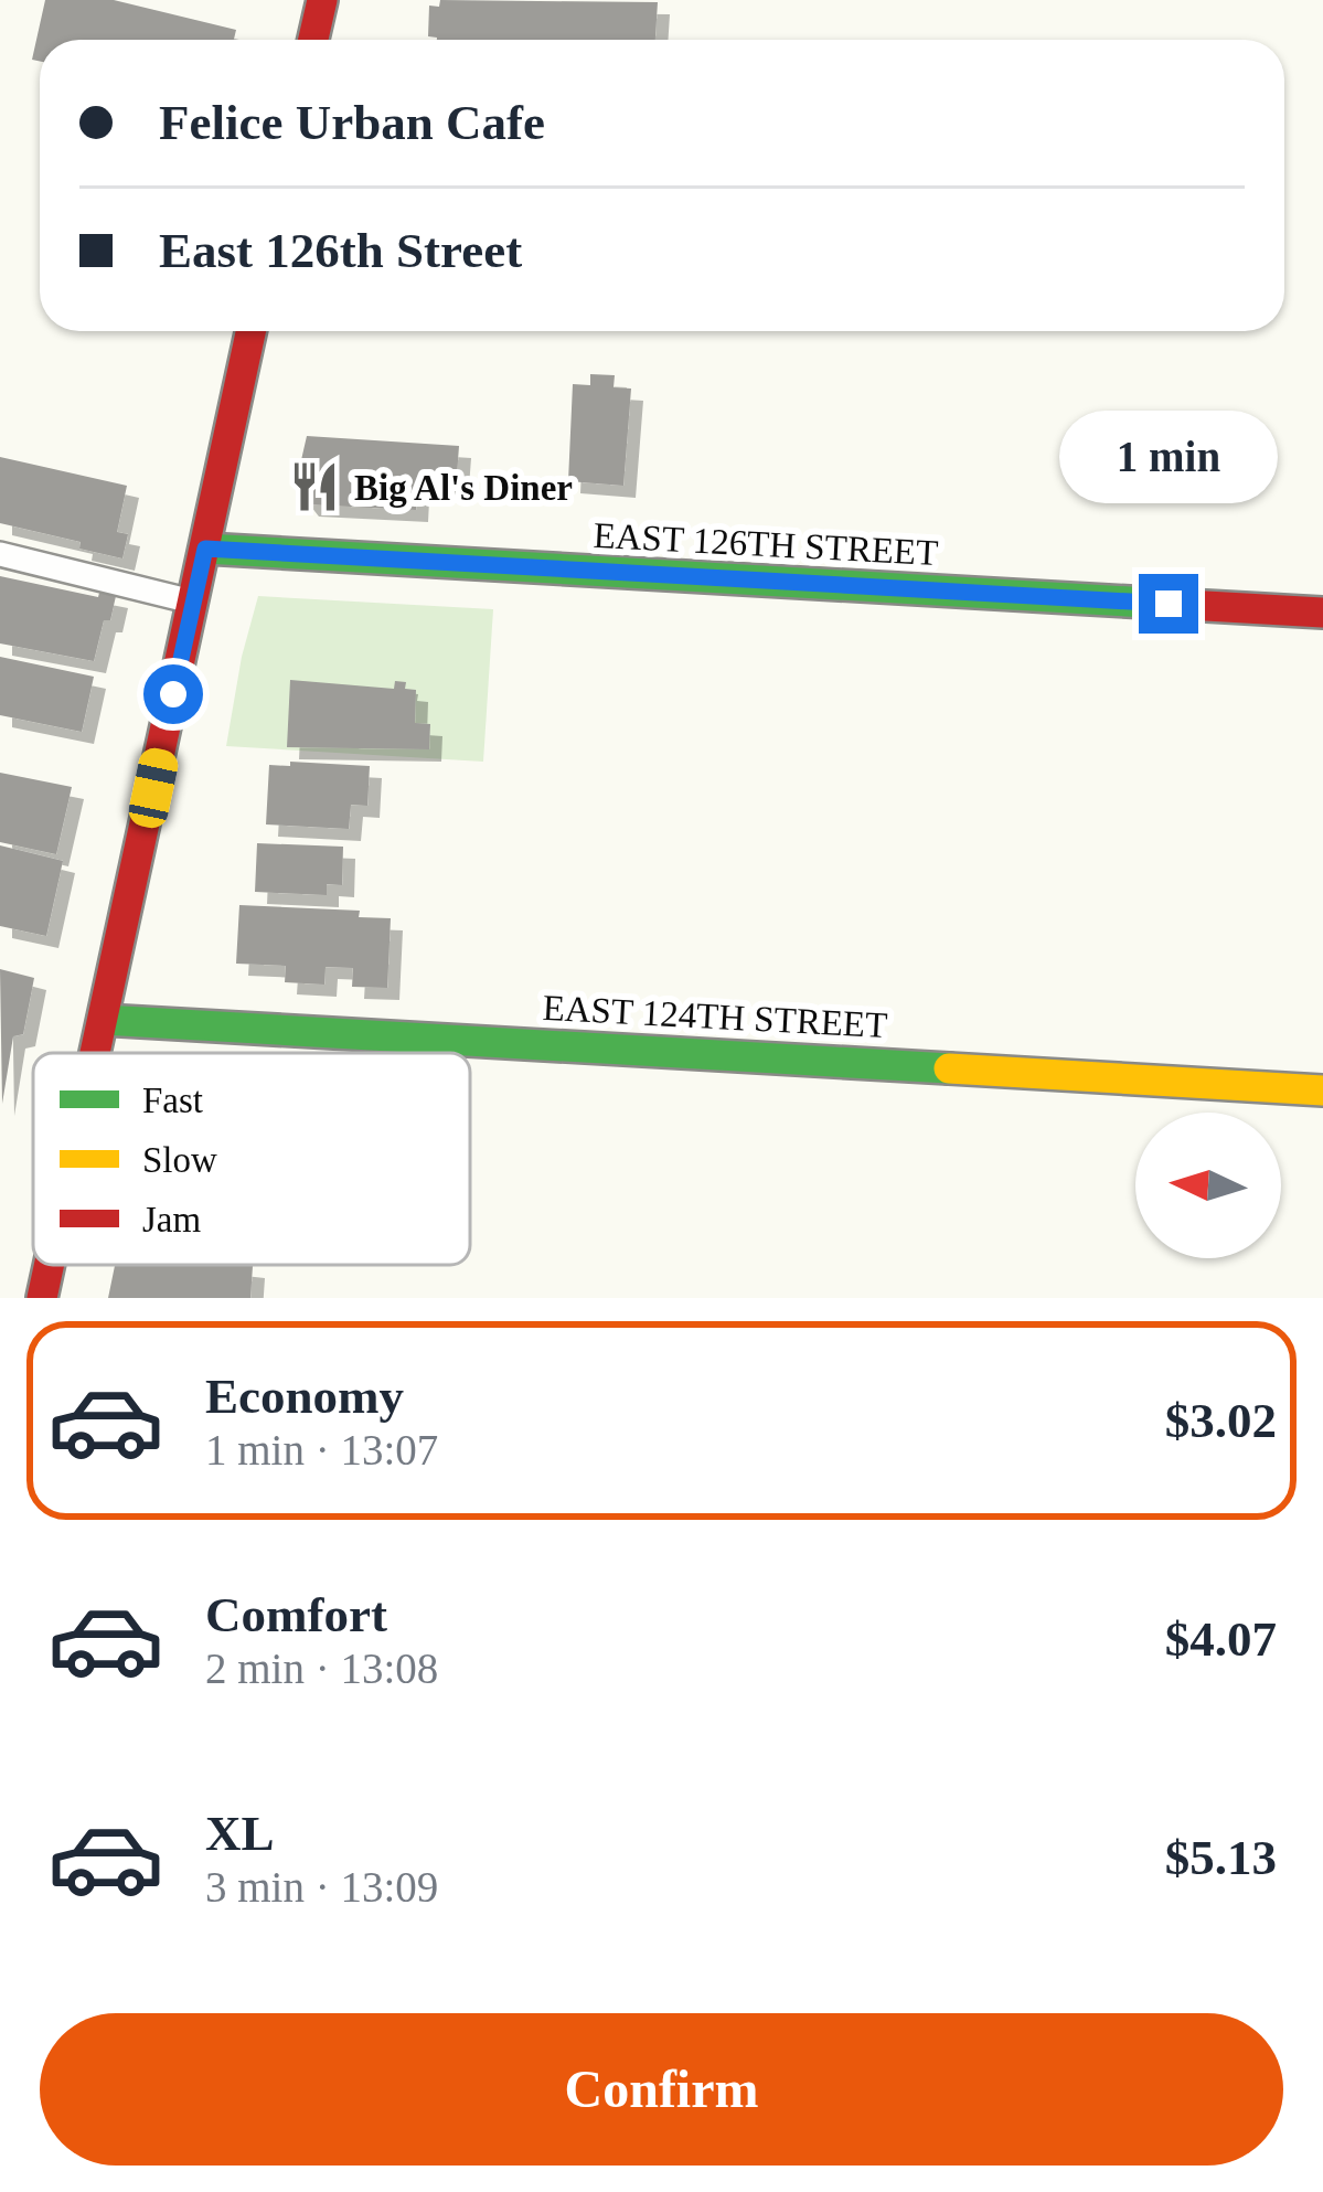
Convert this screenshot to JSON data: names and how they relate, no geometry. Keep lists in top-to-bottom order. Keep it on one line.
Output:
{"streets":{"street":["EAST 126TH STREET","EAST 124TH STREET"]},"places":{"restaurant":["Big Al's Diner"]},"legend":["Fast","Slow","Jam"],"north":"left","page":{"banner":["Felice Urban Cafe","East 126th Street"],"bubble":"1 min","list":[{"name":"Economy","note":"1 min · 13:07","value":"$3.02"},{"name":"Comfort","note":"2 min · 13:08","value":"$4.07"},{"name":"XL","note":"3 min · 13:09","value":"$5.13"}],"buttons":"Confirm"}}
